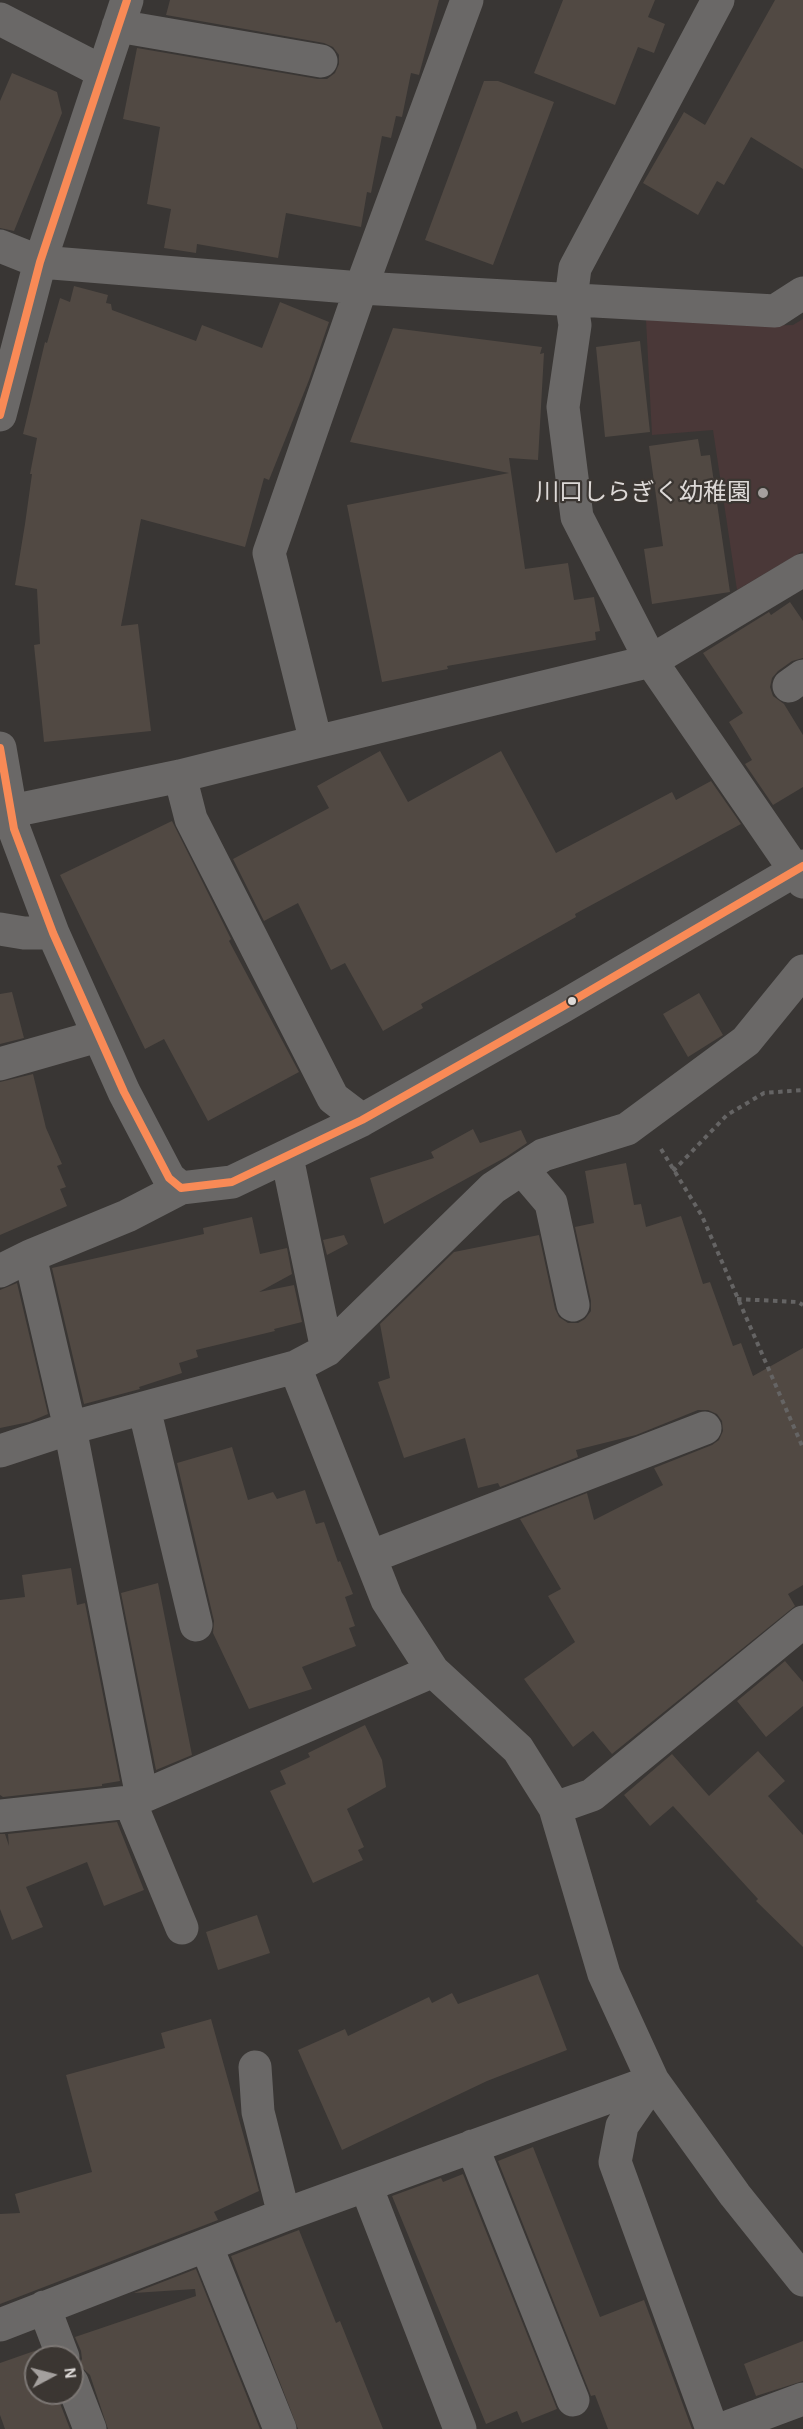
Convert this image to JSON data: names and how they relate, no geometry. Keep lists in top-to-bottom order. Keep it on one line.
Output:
{"places":["川口しらぎく幼稚園"],"north":"right"}
